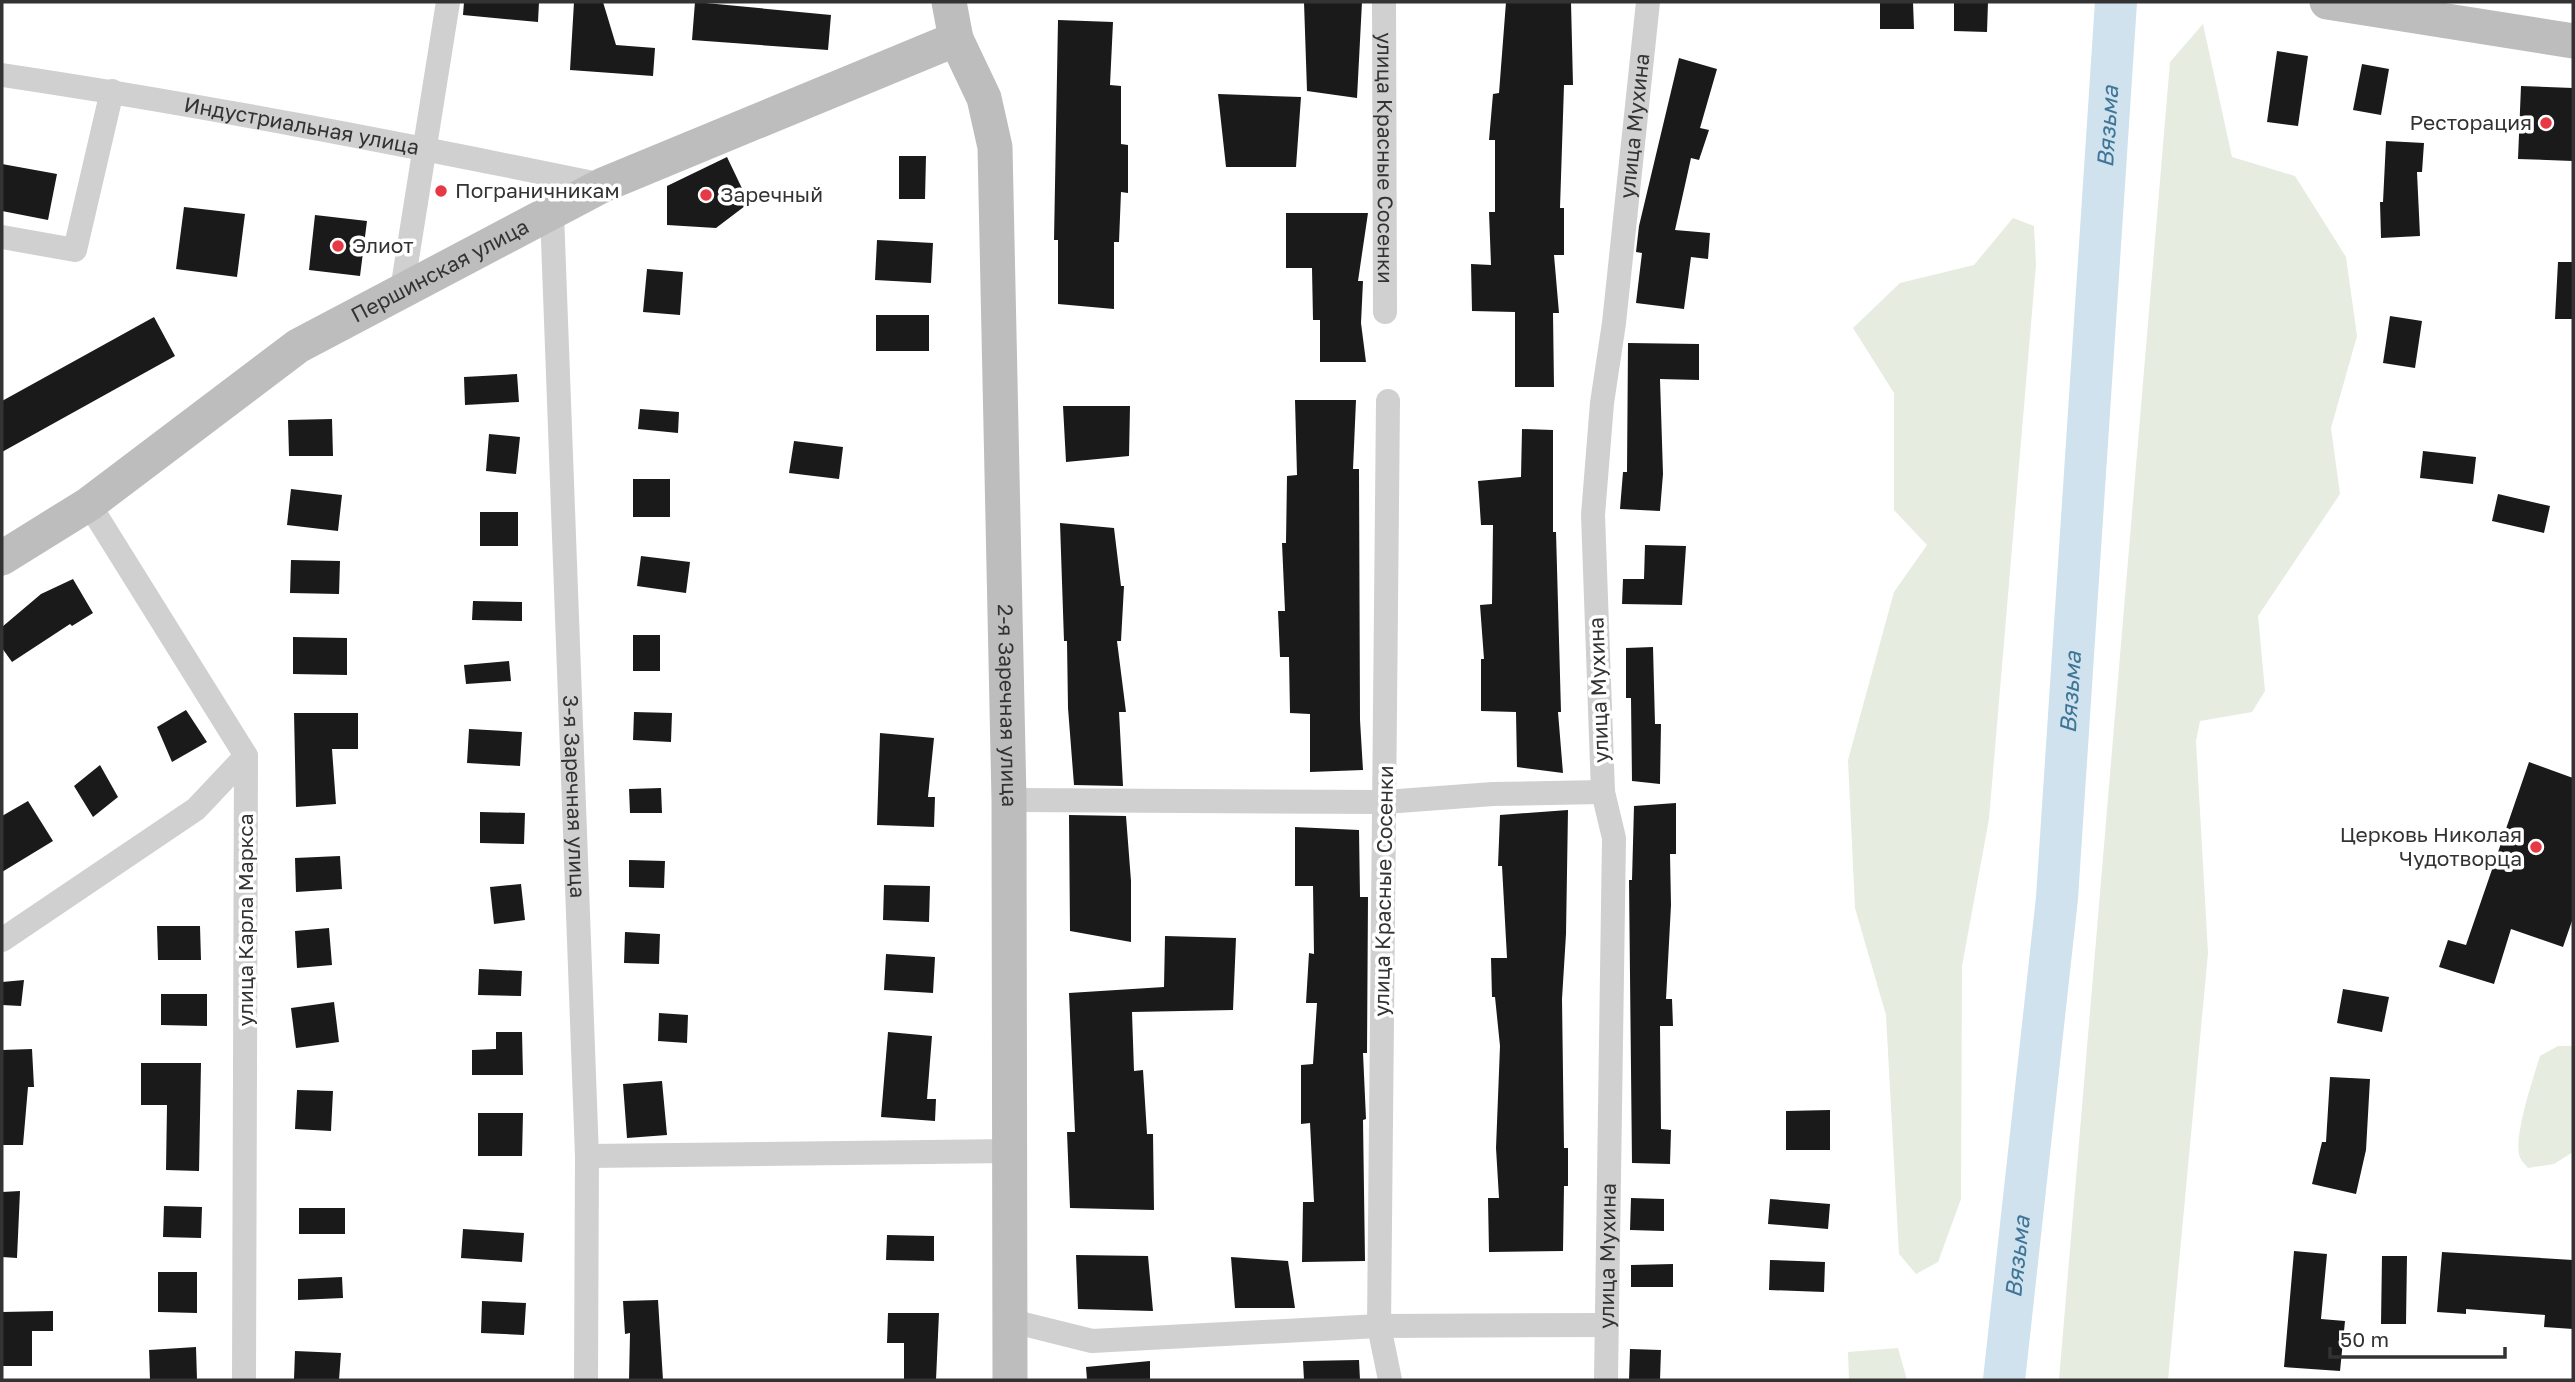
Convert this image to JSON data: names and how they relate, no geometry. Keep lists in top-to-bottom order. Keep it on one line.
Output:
{"streets":{"main road":["Першинская улица","2-я Заречная улица"],"street":["Индустриальная улица","улица Мухина","улица Красные Сосенки","3-я Заречная улица","улица Карла Маркса"]},"crossings":[["Индустриальная улица","Першинская улица"],["Першинская улица","2-я Заречная улица"],["Першинская улица","3-я Заречная улица"]],"water":["Вязьма"],"places":["Ресторация","Пограничникам","Заречный","Элиот","Церковь Николая Чудотворца"],"scale_bar":"50 m"}
